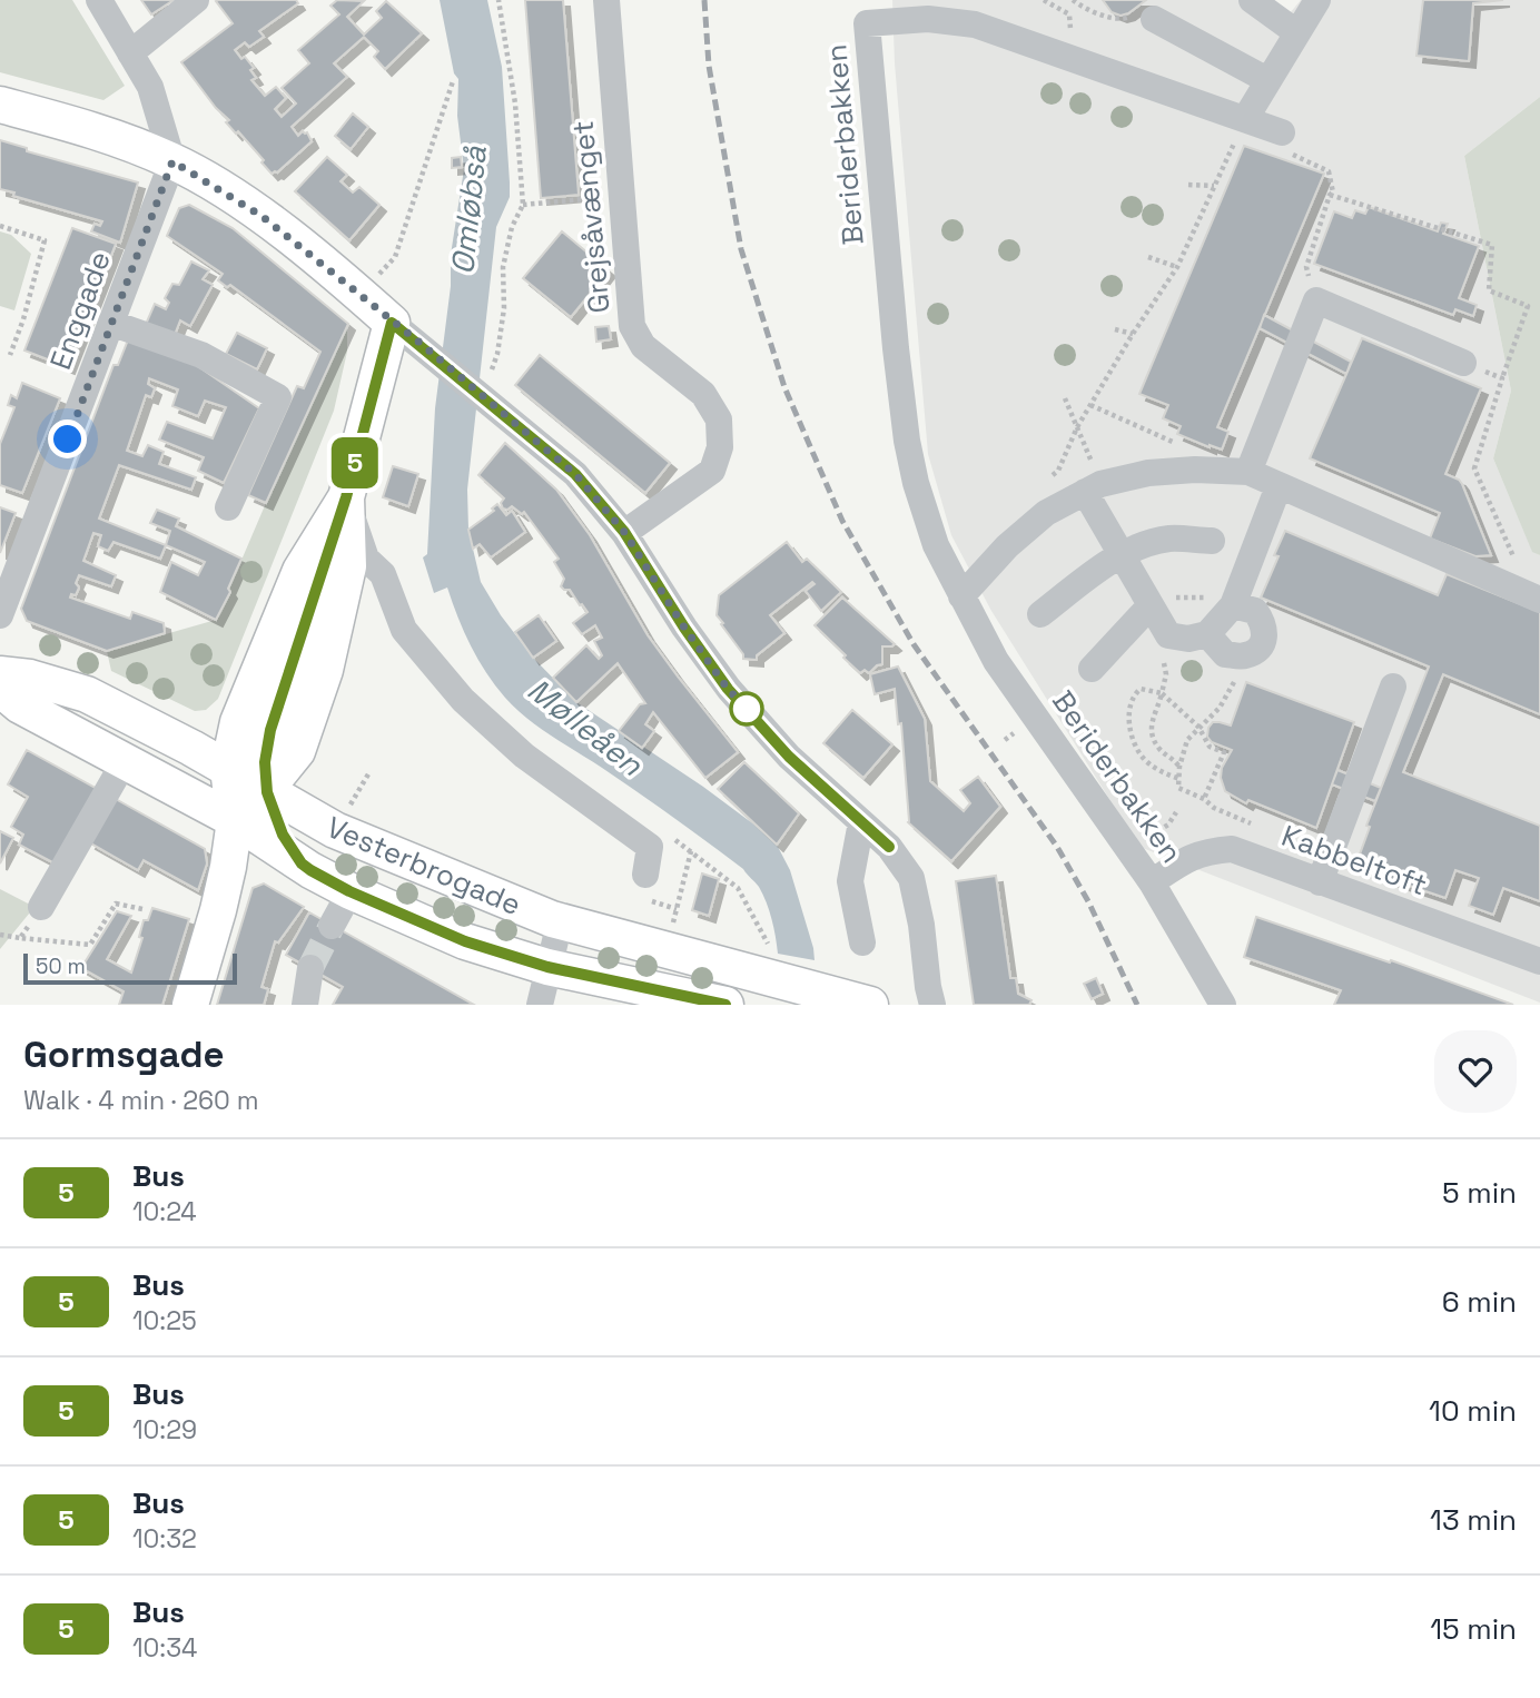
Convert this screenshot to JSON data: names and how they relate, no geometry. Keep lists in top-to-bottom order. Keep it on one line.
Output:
{"streets":{"main road":["Vesterbrogade"],"street":["Beriderbakken","Grejsåvænget","Enggade","Kabbeltoft"]},"crossings":[["Beriderbakken","Kabbeltoft"]],"water":["Omløbså","Mølleåen"],"lines":["bus line 5"],"scale_bar":"50 m","page":{"on_map":"5","scale":"50 m","heading":["Gormsgade","Walk · 4 min · 260 m"],"list":[{"mark":"5","name":"Bus","note":"10:24","value":"5 min"},{"mark":"5","name":"Bus","note":"10:25","value":"6 min"},{"mark":"5","name":"Bus","note":"10:29","value":"10 min"},{"mark":"5","name":"Bus","note":"10:32","value":"13 min"},{"mark":"5","name":"Bus","note":"10:34","value":"15 min"}]}}
